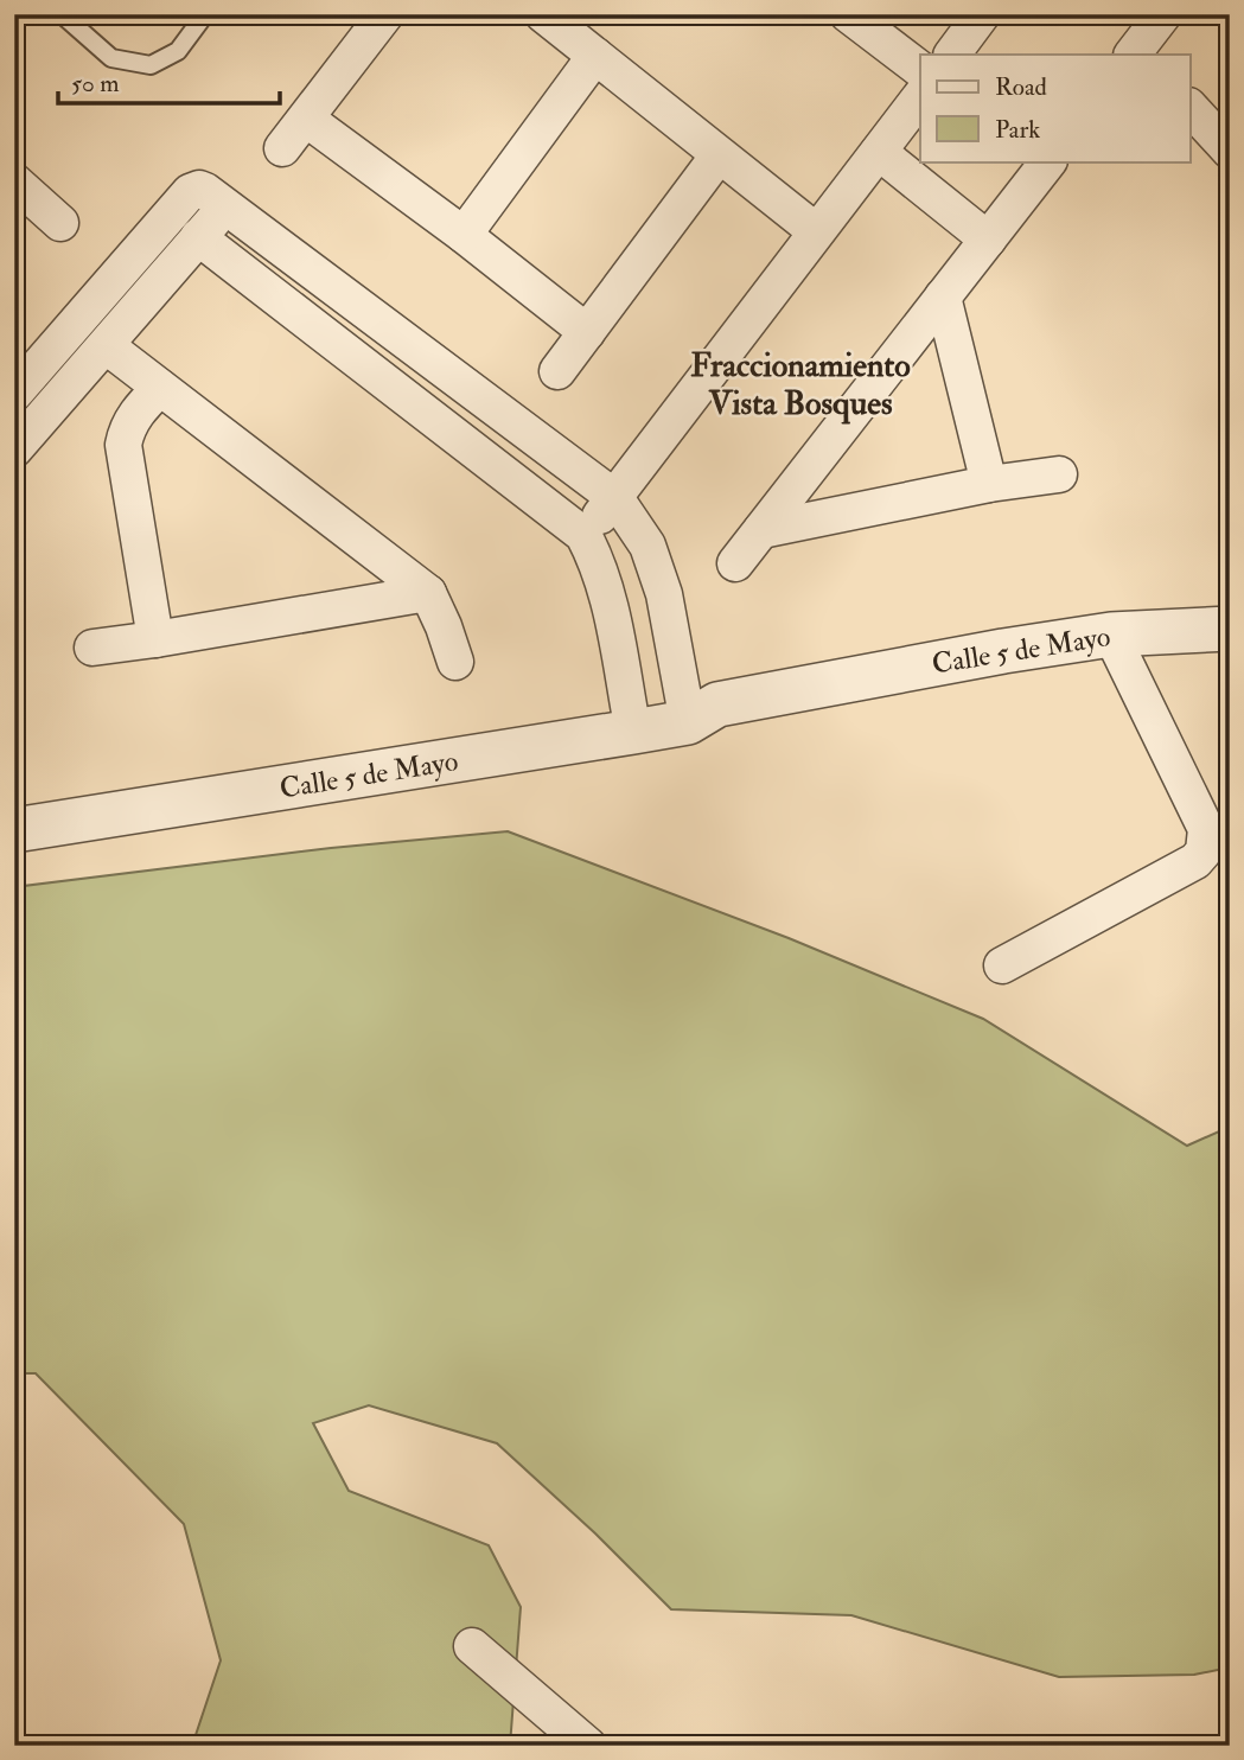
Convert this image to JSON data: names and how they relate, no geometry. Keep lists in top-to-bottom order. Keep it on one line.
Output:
{"streets":{"street":["Calle 5 de Mayo"]},"districts":["Fraccionamiento Vista Bosques"],"legend":["Road","Park"],"scale_bar":"50 m"}
